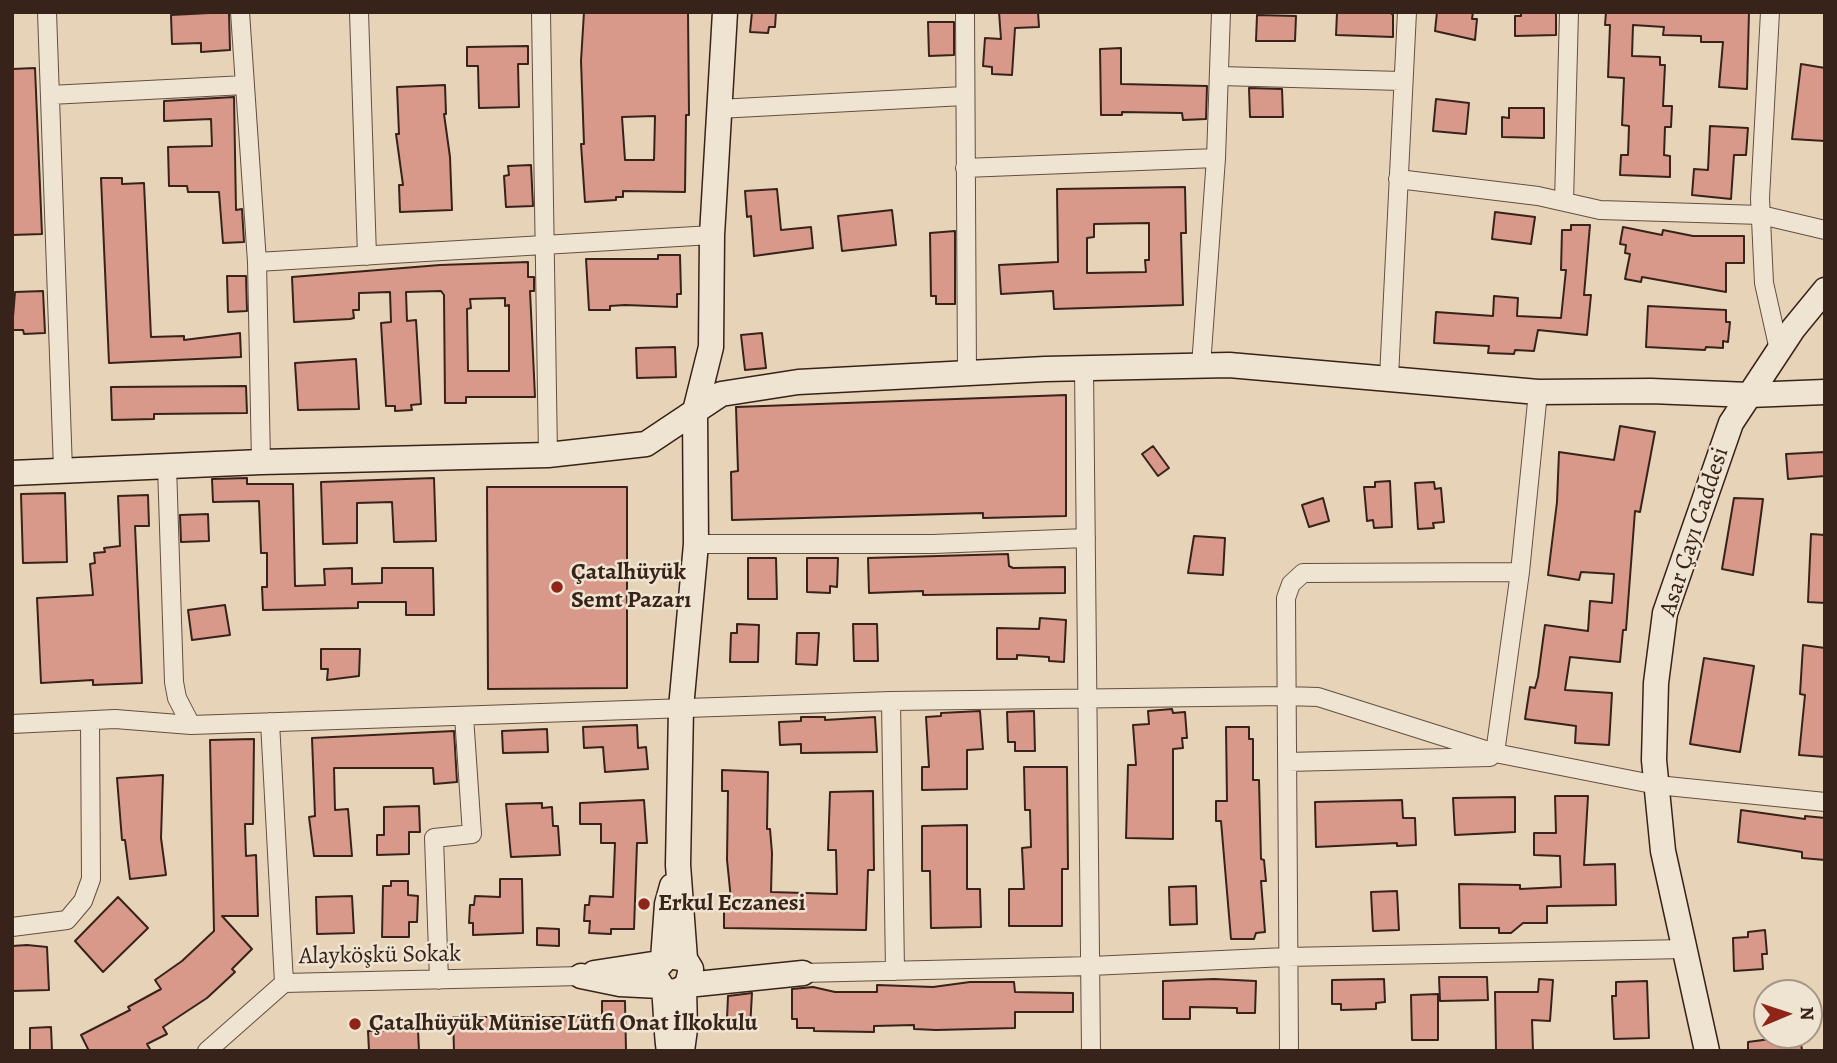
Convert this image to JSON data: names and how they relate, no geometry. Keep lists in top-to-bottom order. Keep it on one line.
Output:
{"streets":{"street":["Asar Çayı Caddesi","Alayköşkü Sokak"]},"places":["Çatalhüyük Semt Pazarı","Erkul Eczanesi","Çatalhüyük Münise Lütfi Onat İlkokulu"],"north":"right"}
